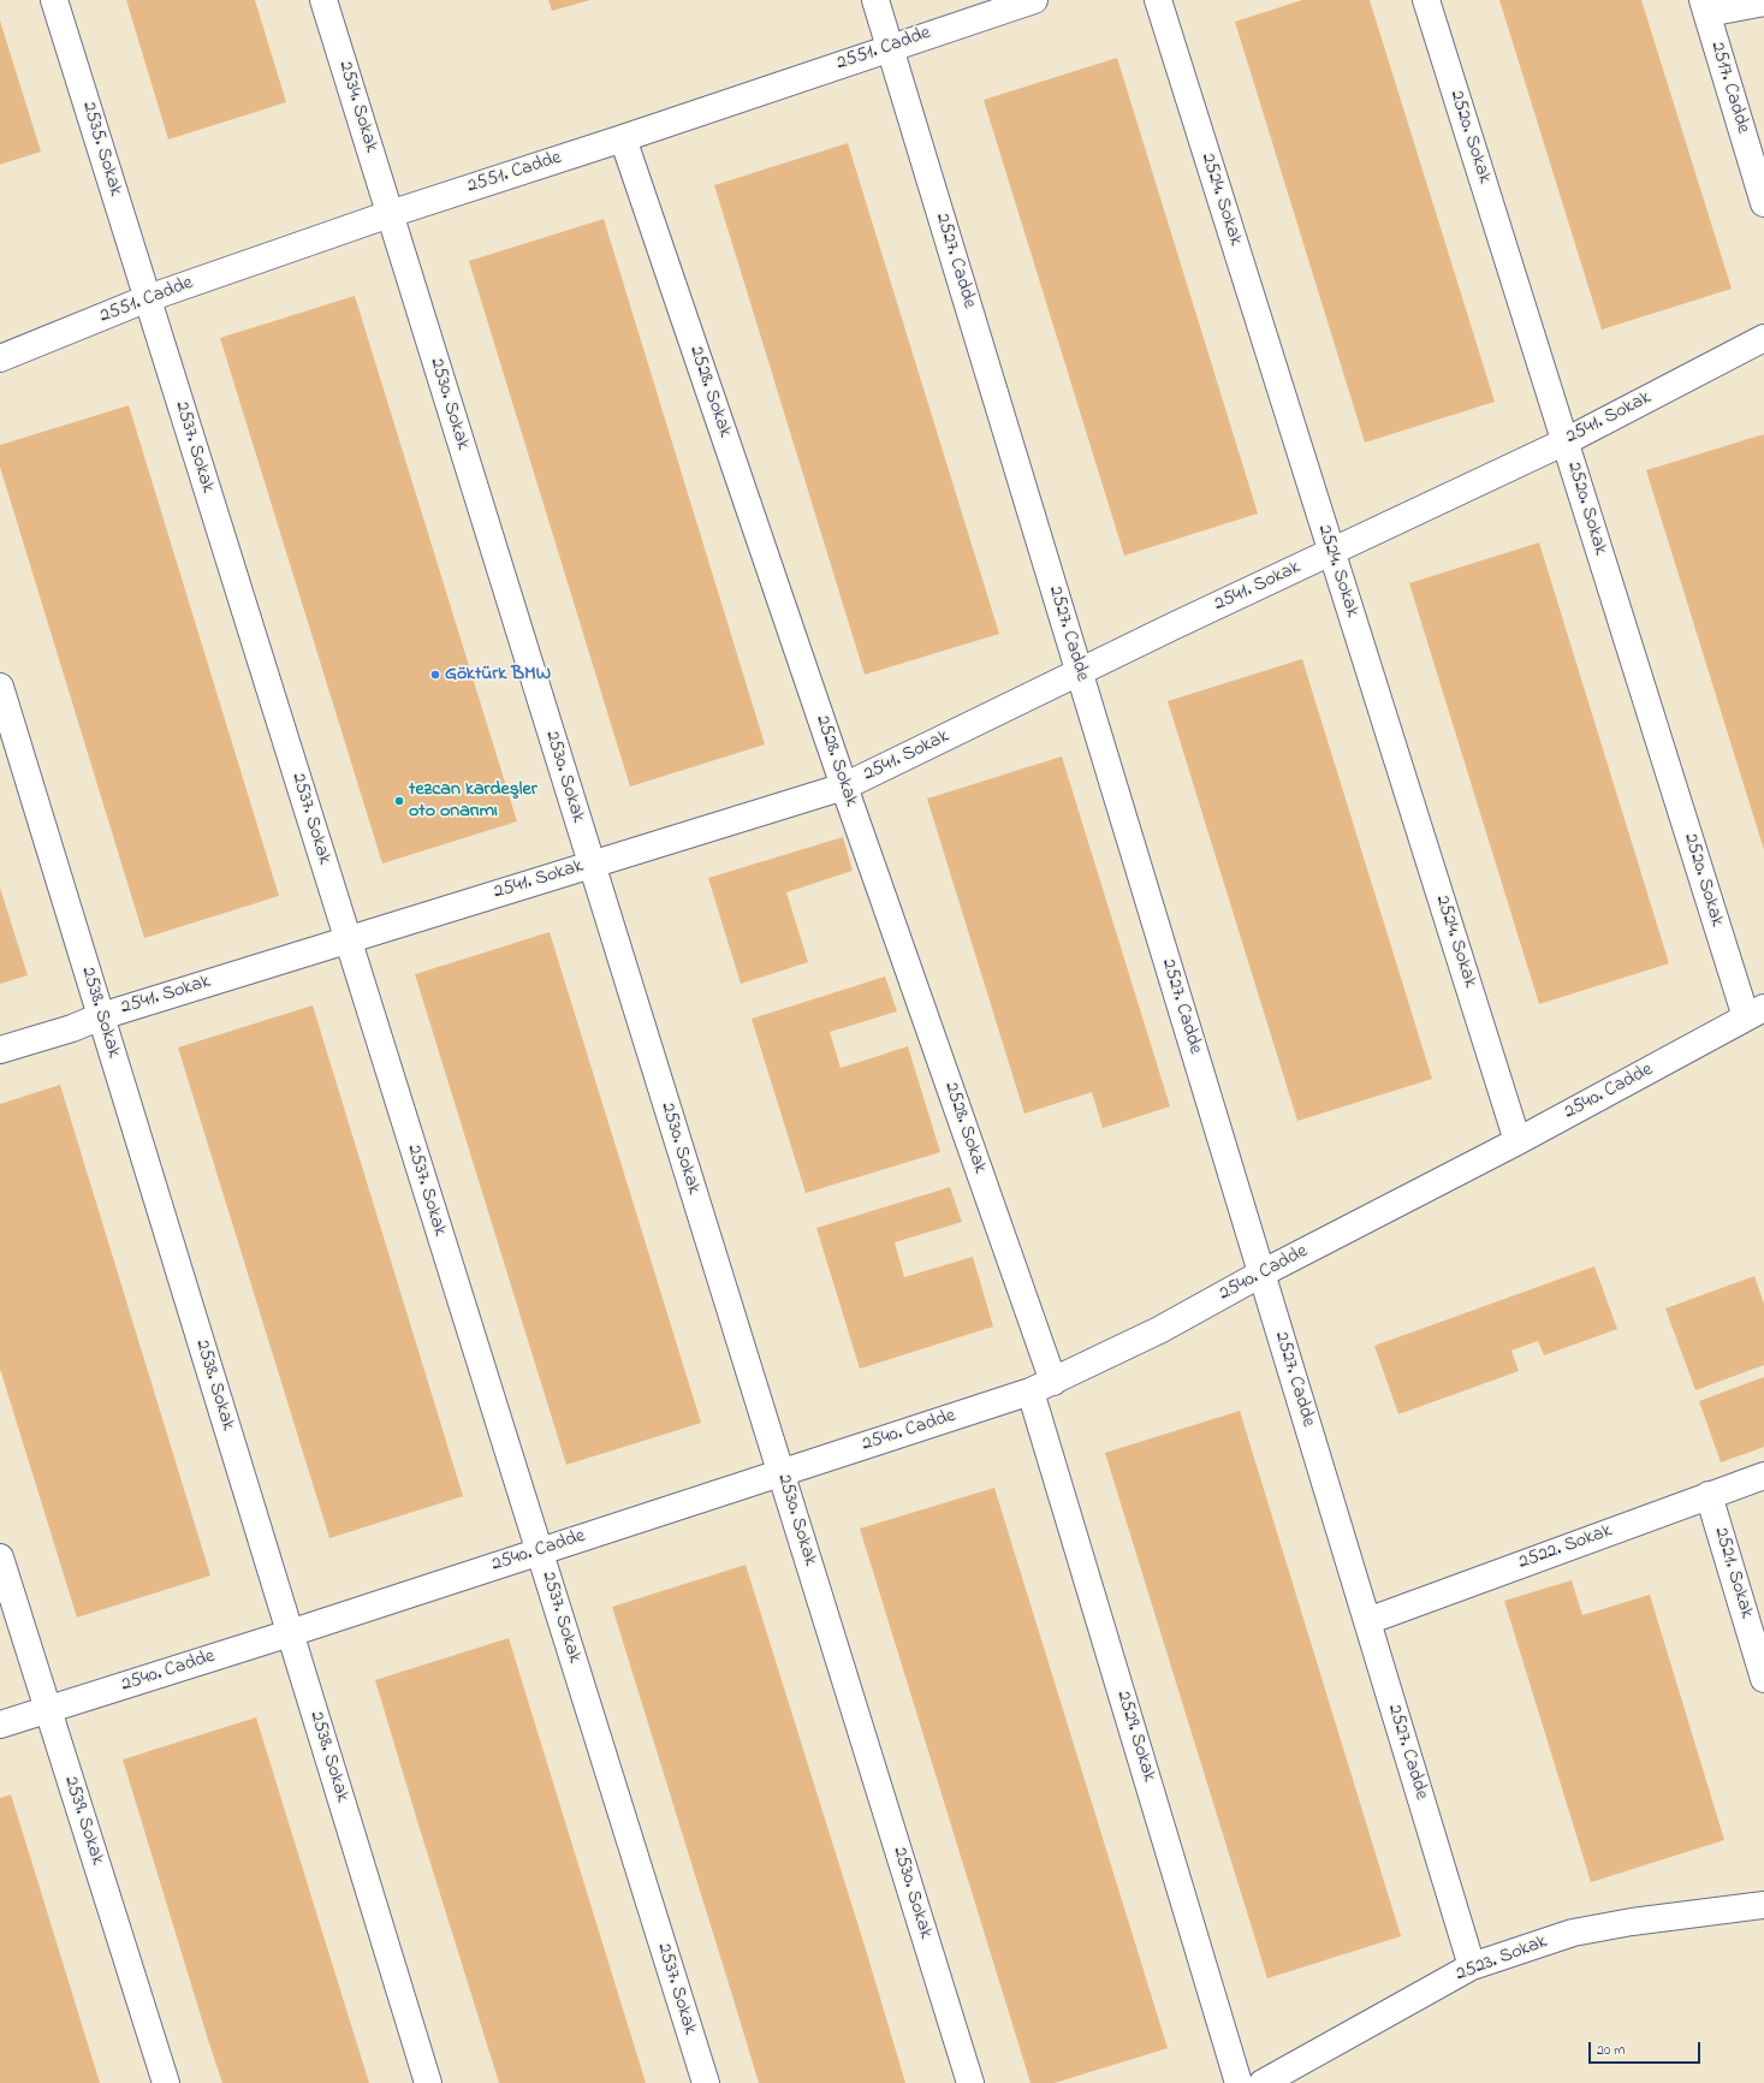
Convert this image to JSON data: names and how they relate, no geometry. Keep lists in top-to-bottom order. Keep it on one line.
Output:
{"streets":{"street":["2551. Cadde","2517. Cadde","2534. Sokak","2520. Sokak","2535. Sokak","2524. Sokak","2527. Cadde","2528. Sokak","2530. Sokak","2541. Sokak","2537. Sokak","2538. Sokak","2540. Cadde","2522. Sokak","2521. Sokak","2529. Sokak","2539. Sokak","2523. Sokak"]},"crossings":[["2551. Cadde","2534. Sokak"],["2551. Cadde","2535. Sokak"],["2551. Cadde","2527. Cadde"],["2551. Cadde","2528. Sokak"],["2551. Cadde","2530. Sokak"],["2551. Cadde","2537. Sokak"],["2534. Sokak","2530. Sokak"],["2520. Sokak","2541. Sokak"],["2520. Sokak","2540. Cadde"],["2535. Sokak","2537. Sokak"],["2524. Sokak","2541. Sokak"],["2524. Sokak","2540. Cadde"],["2527. Cadde","2541. Sokak"],["2527. Cadde","2540. Cadde"],["2527. Cadde","2522. Sokak"],["2527. Cadde","2523. Sokak"],["2528. Sokak","2541. Sokak"],["2528. Sokak","2540. Cadde"],["2528. Sokak","2529. Sokak"],["2530. Sokak","2541. Sokak"],["2530. Sokak","2540. Cadde"],["2541. Sokak","2537. Sokak"],["2541. Sokak","2538. Sokak"],["2537. Sokak","2540. Cadde"],["2538. Sokak","2540. Cadde"],["2540. Cadde","2529. Sokak"],["2540. Cadde","2539. Sokak"],["2522. Sokak","2521. Sokak"]],"places":["Göktürk BMW","tezcan kardeşler oto onarımı"],"scale_bar":"20 m"}
